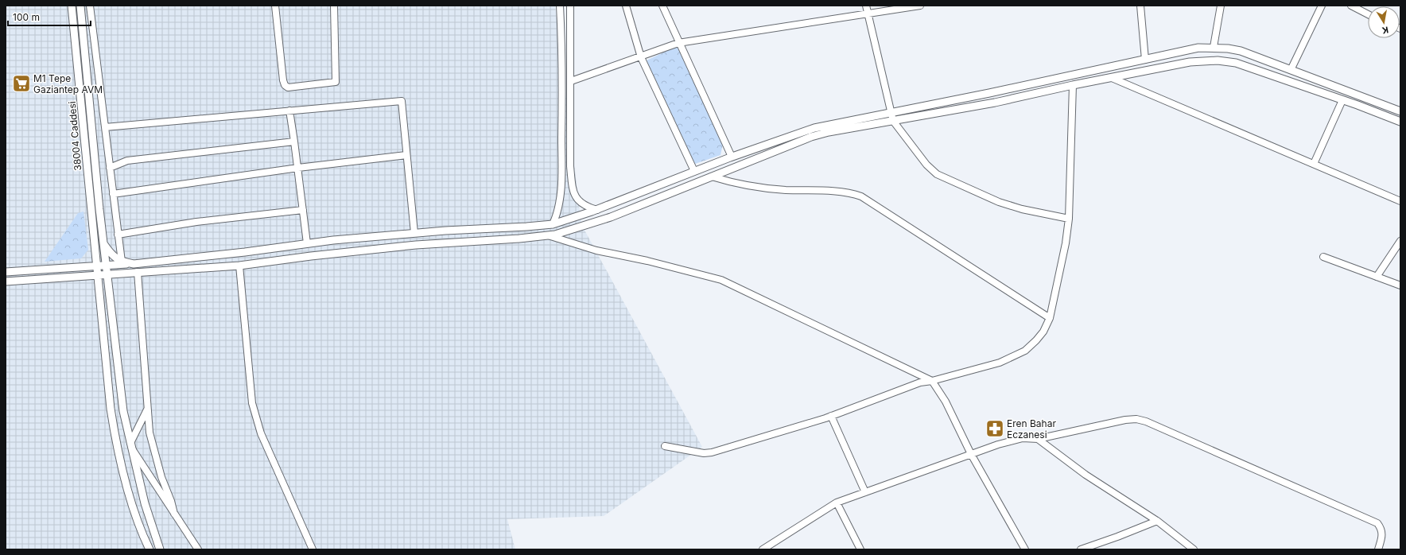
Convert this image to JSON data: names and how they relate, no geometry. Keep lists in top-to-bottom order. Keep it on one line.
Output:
{"streets":{"street":["38004 Caddesi"]},"places":{"supermarket":["M1 Tepe Gaziantep AVM"],"pharmacy":["Eren Bahar Eczanesi"]},"scale_bar":"100 m","north":"bottom"}
